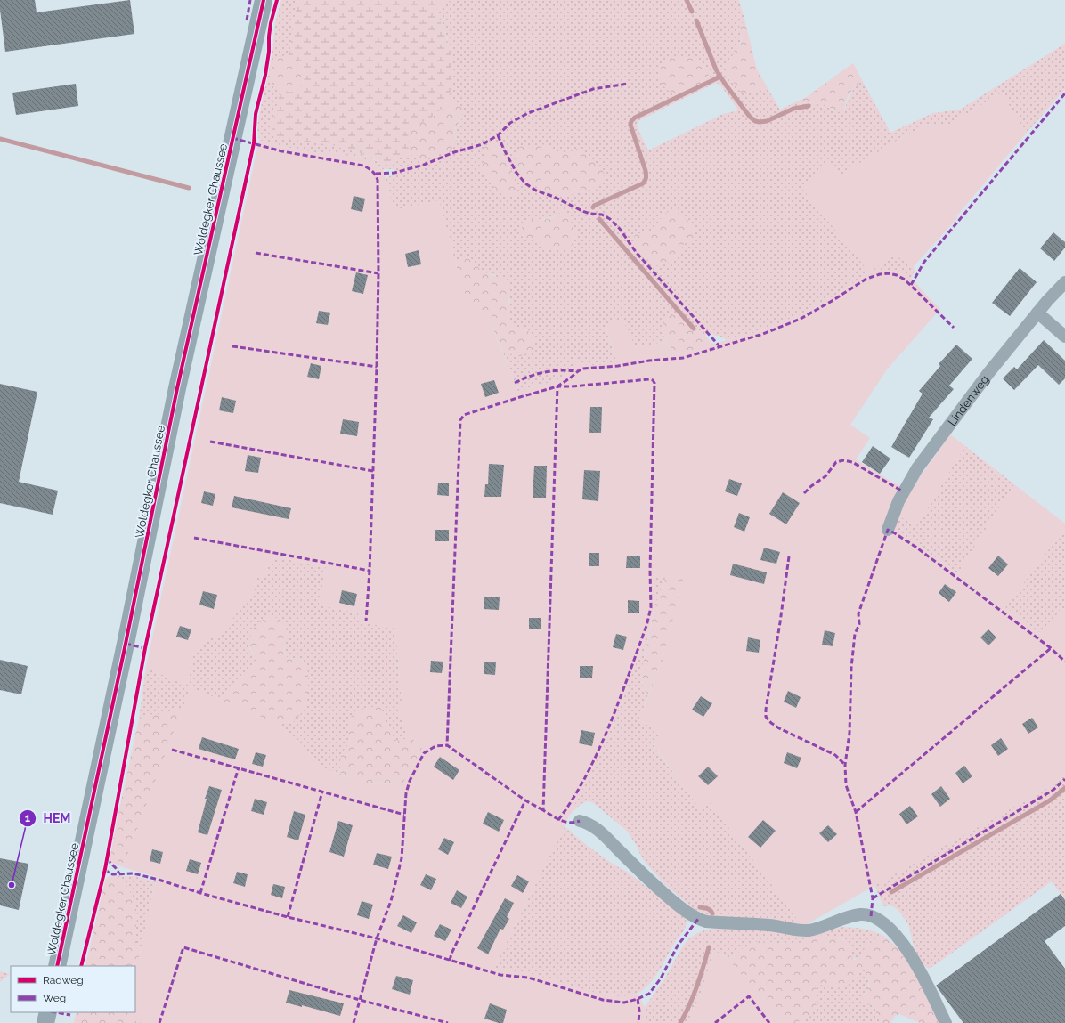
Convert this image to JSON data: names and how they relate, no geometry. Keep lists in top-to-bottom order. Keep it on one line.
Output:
{"streets":{"main road":["Woldegker Chaussee"],"street":["Lindenweg"]},"places":["HEM"],"legend":["Radweg","Weg"]}
